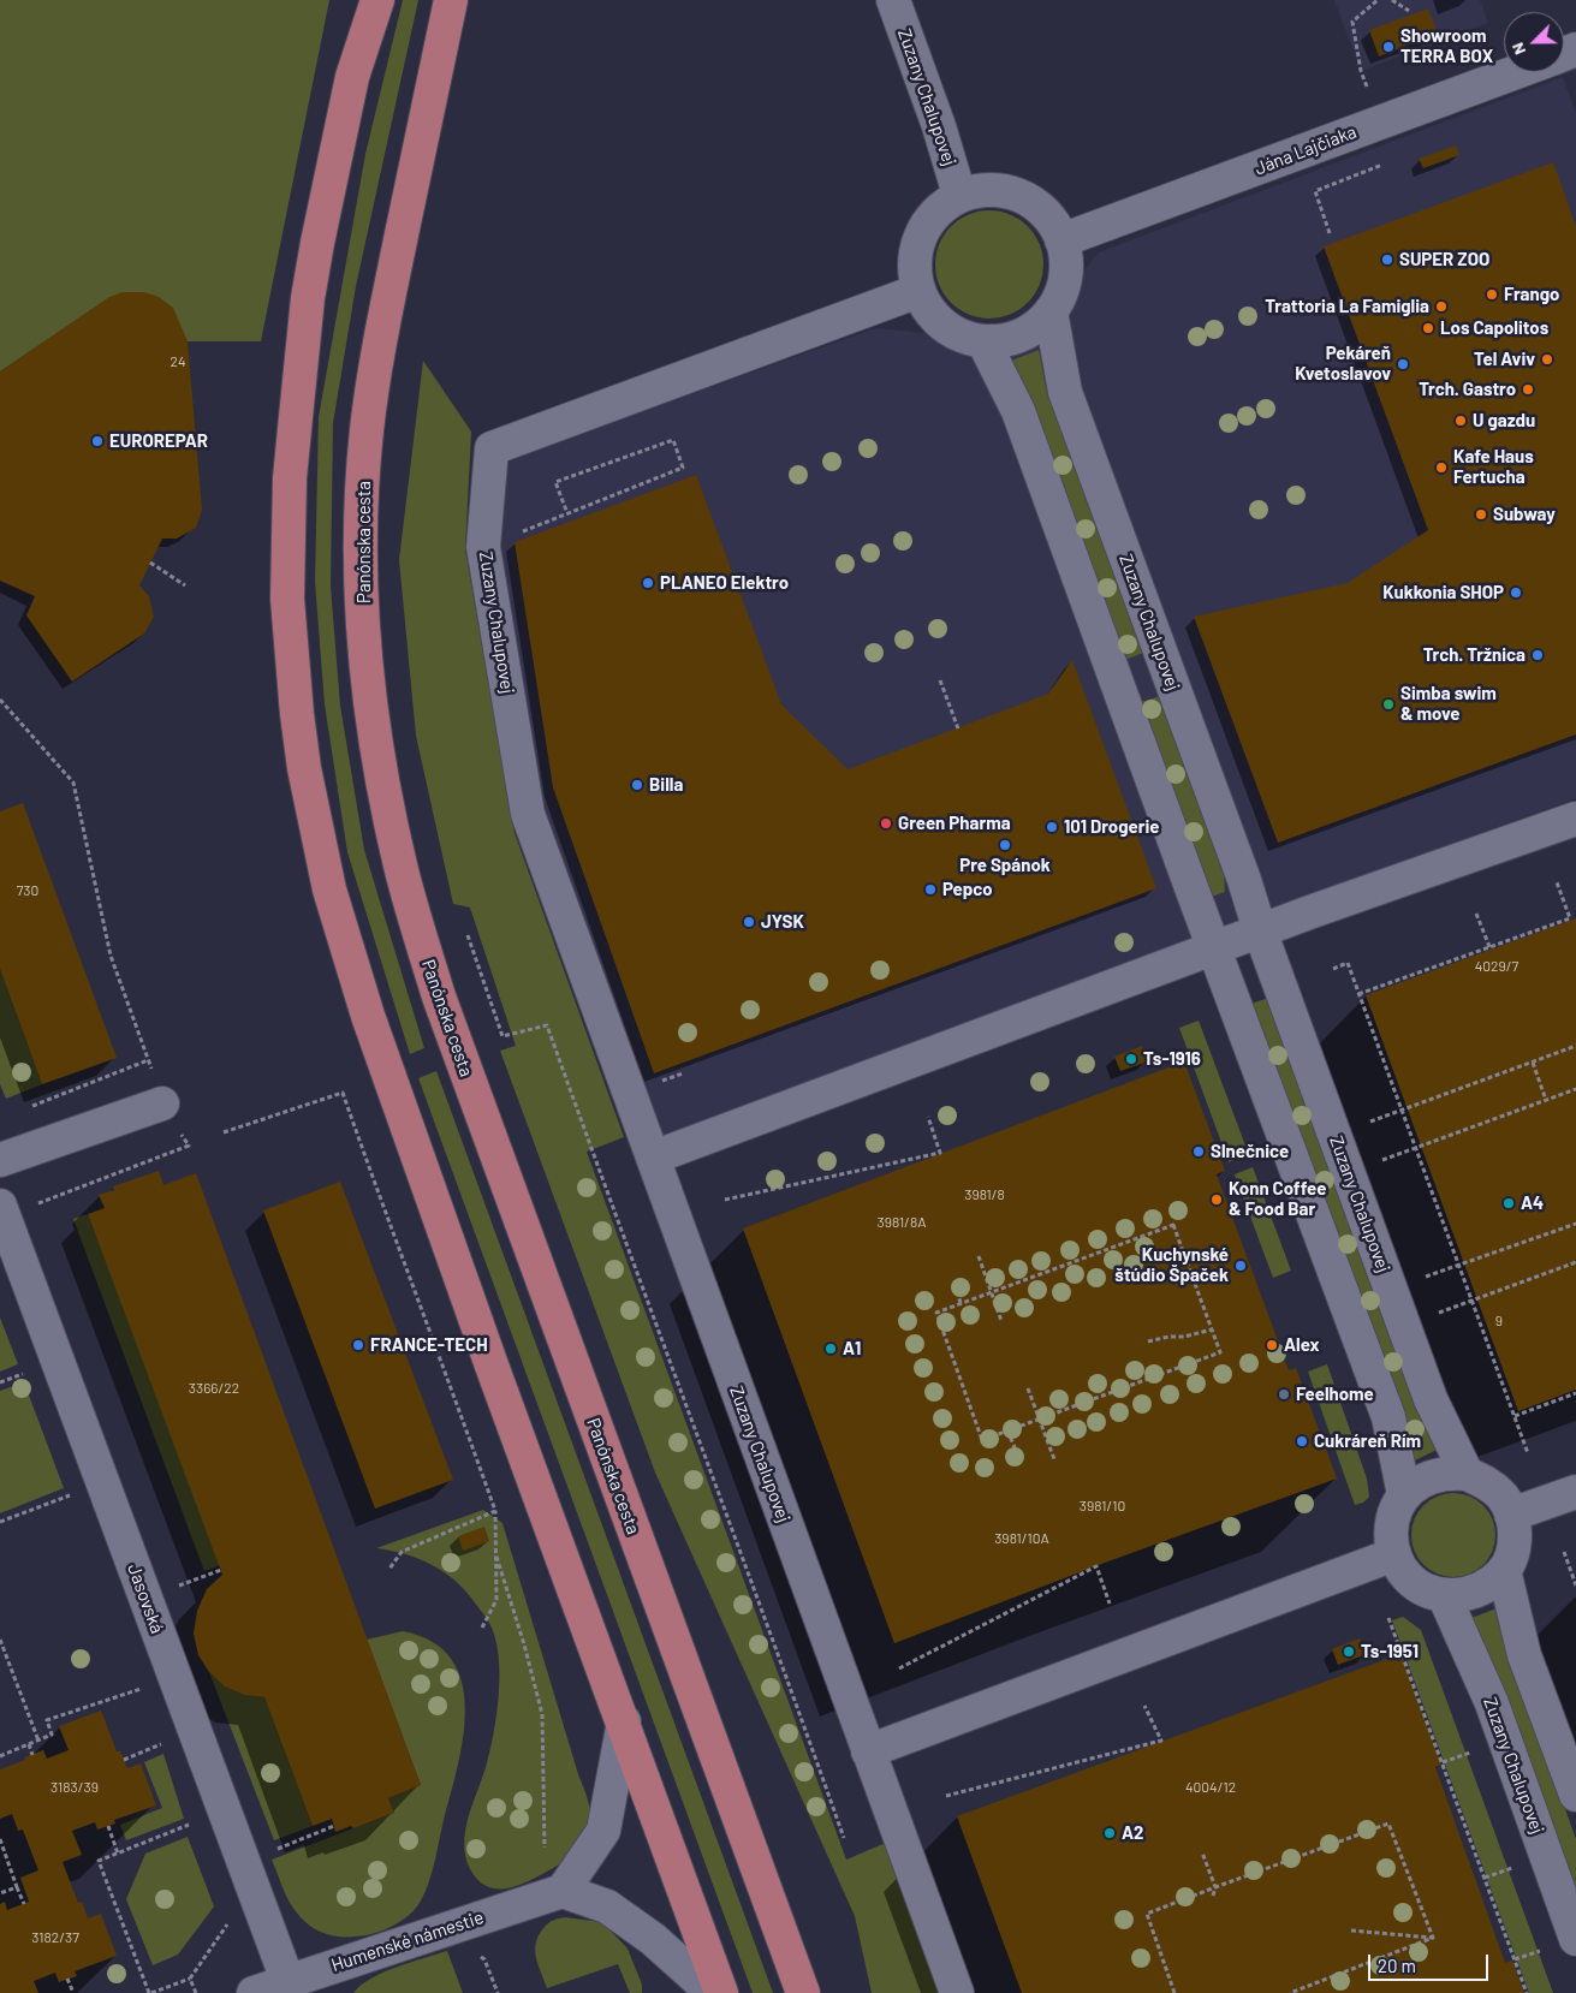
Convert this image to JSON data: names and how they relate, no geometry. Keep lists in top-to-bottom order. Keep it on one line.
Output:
{"streets":{"main road":["Panónska cesta"],"street":["Zuzany Chalupovej","Jána Lajčiaka","Jasovská","Humenské námestie"]},"crossings":[["Zuzany Chalupovej","Jána Lajčiaka"],["Jasovská","Humenské námestie"]],"places":["Showroom TERRA BOX","SUPER ZOO","Frango","Trattoria La Famiglia","Los Capolitos","Tel Aviv","Pekáreň Kvetoslavov","Trch. Gastro","U gazdu","EUROREPAR","Kafe Haus Fertucha","Subway","PLANEO Elektro","Kukkonia SHOP","Trch. Tržnica","Simba swim & move","Billa","Green Pharma","101 Drogerie","Pre Spánok","Pepco","JYSK","Ts-1916","Slnečnice","Konn Coffee & Food Bar","A4","Kuchynské štúdio Špaček","FRANCE-TECH","Alex","A1","Feelhome","Cukráreň Rím","Ts-1951","A2"],"house_numbers":["24","730","4029/7","3981/8","3981/8A","9","3366/22","3981/10","3981/10A","3183/39","4004/12","3182/37"],"scale_bar":"20 m","north":"bottom left"}
